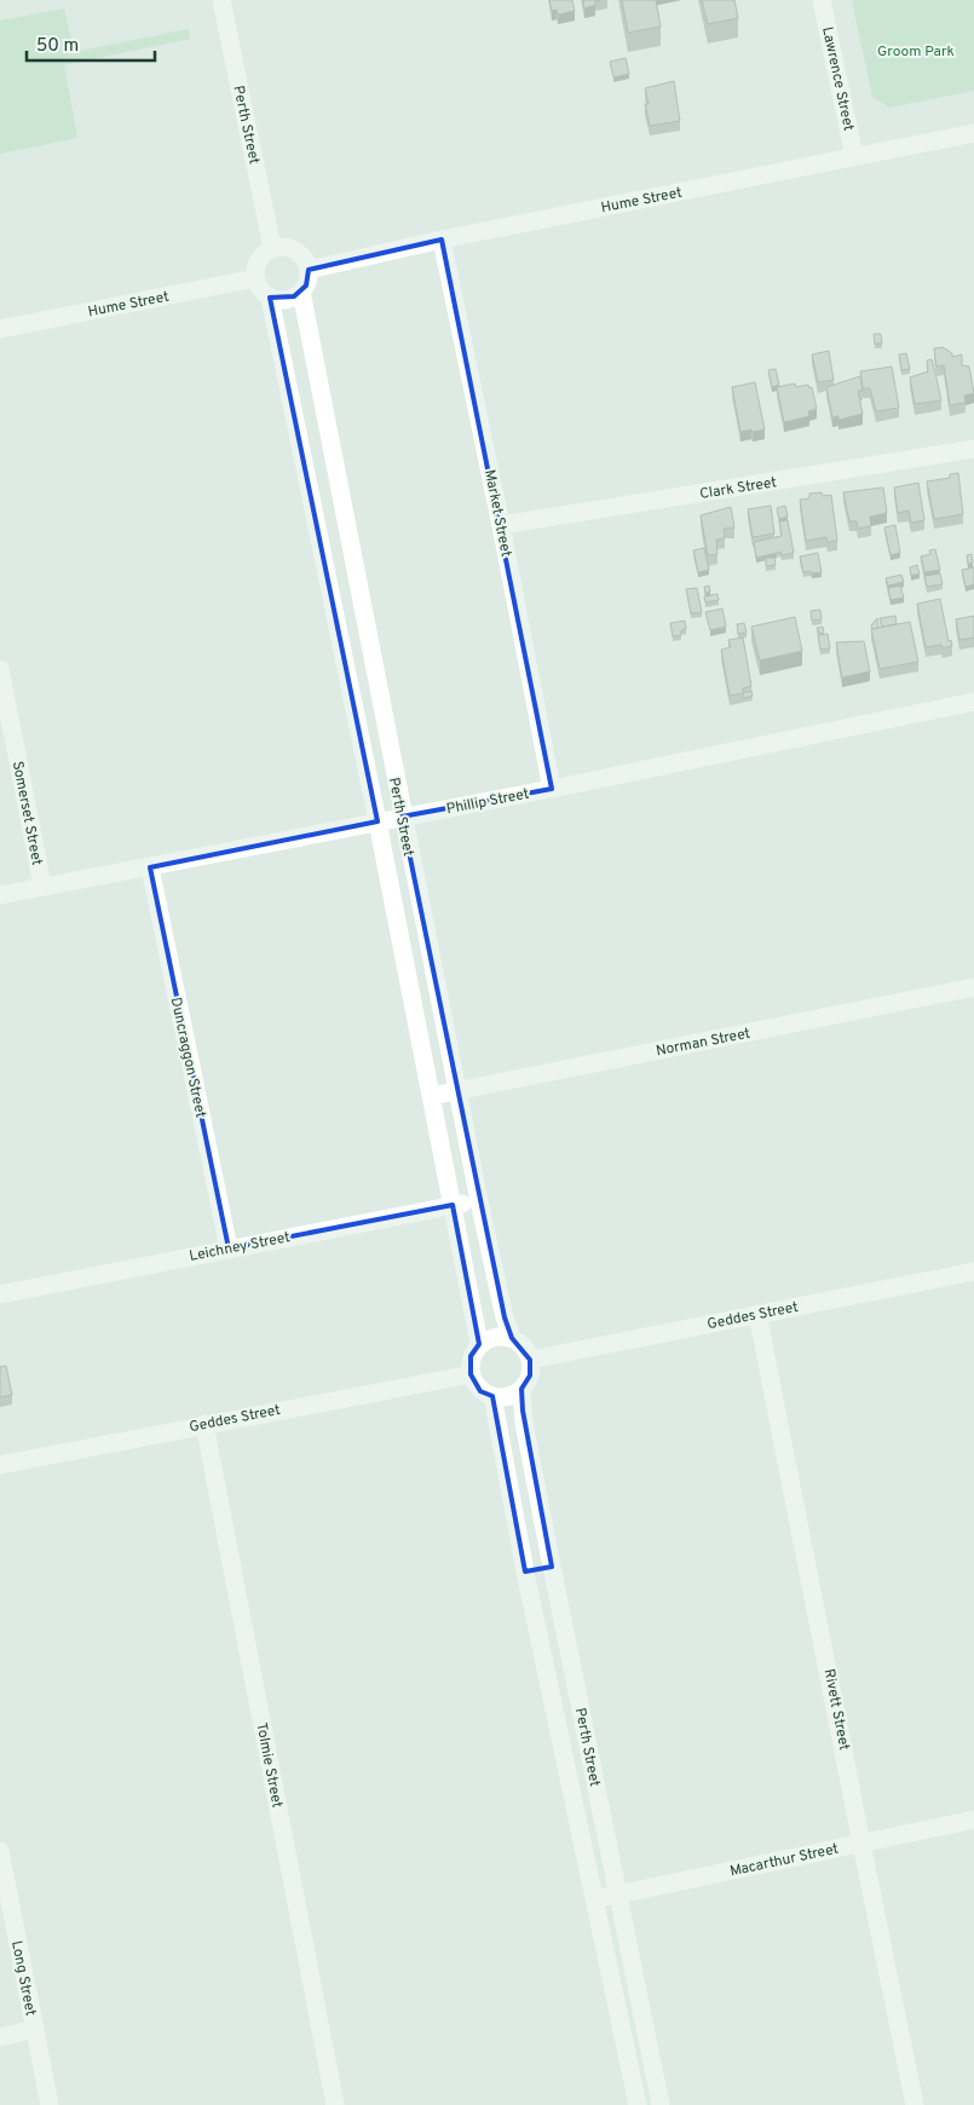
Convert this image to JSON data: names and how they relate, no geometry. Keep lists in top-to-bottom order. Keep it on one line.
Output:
{"streets":{"street":["Lawrence Street","Perth Street","Hume Street","Clark Street","Market Street","Phillip Street","Somerset Street","Norman Street","Duncraggon Street","Leichney Street","Geddes Street","Rivett Street","Tolmie Street","Macarthur Street","Long Street"]},"crossings":[["Lawrence Street","Hume Street"],["Perth Street","Hume Street"],["Perth Street","Phillip Street"],["Perth Street","Norman Street"],["Perth Street","Leichney Street"],["Perth Street","Geddes Street"],["Perth Street","Macarthur Street"],["Hume Street","Market Street"],["Clark Street","Market Street"],["Market Street","Phillip Street"],["Phillip Street","Somerset Street"],["Phillip Street","Duncraggon Street"],["Duncraggon Street","Leichney Street"],["Geddes Street","Rivett Street"],["Geddes Street","Tolmie Street"],["Rivett Street","Macarthur Street"]],"parks":["Groom Park"],"scale_bar":"50 m"}
